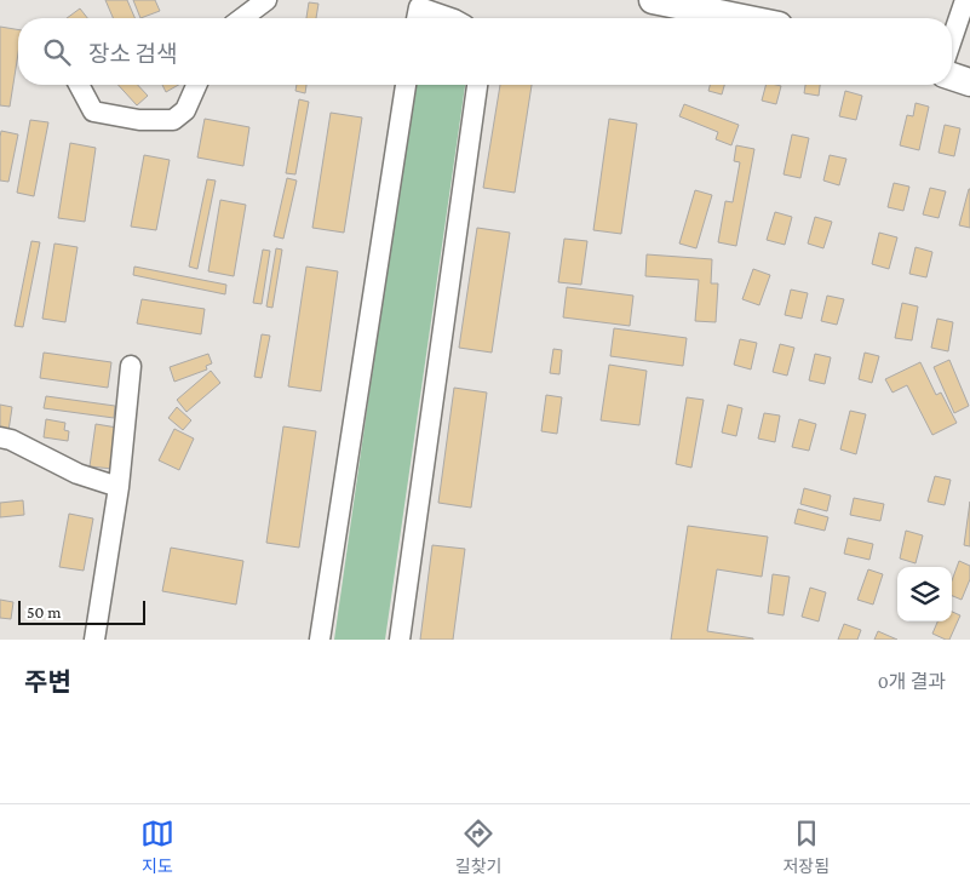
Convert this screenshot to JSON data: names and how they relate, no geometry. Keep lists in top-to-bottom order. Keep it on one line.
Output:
{"scale_bar":"50 m","page":{"search":"장소 검색","scale":"50 m","heading":["주변","0개 결과"],"nav":["지도","길찾기","저장됨"]}}
